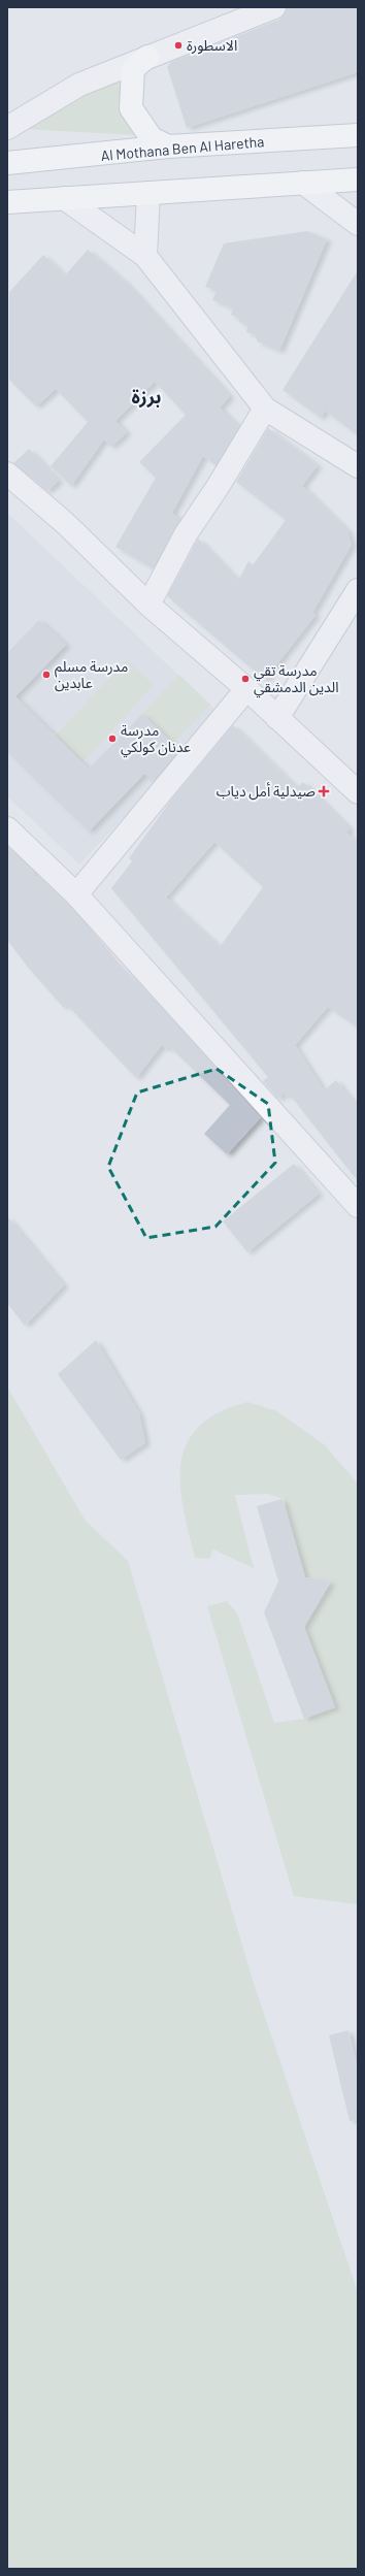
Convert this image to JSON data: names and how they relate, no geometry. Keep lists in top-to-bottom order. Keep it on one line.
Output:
{"streets":{"main road":["Al Mothana Ben Al Haretha"]},"districts":["برزة"],"places":{"other":["الاسطورة","مدرسة مسلم عابدين","مدرسة تقي الدين الدمشقي","مدرسة عدنان كولكي"],"health":["صيدلية أمل دياب"]}}
